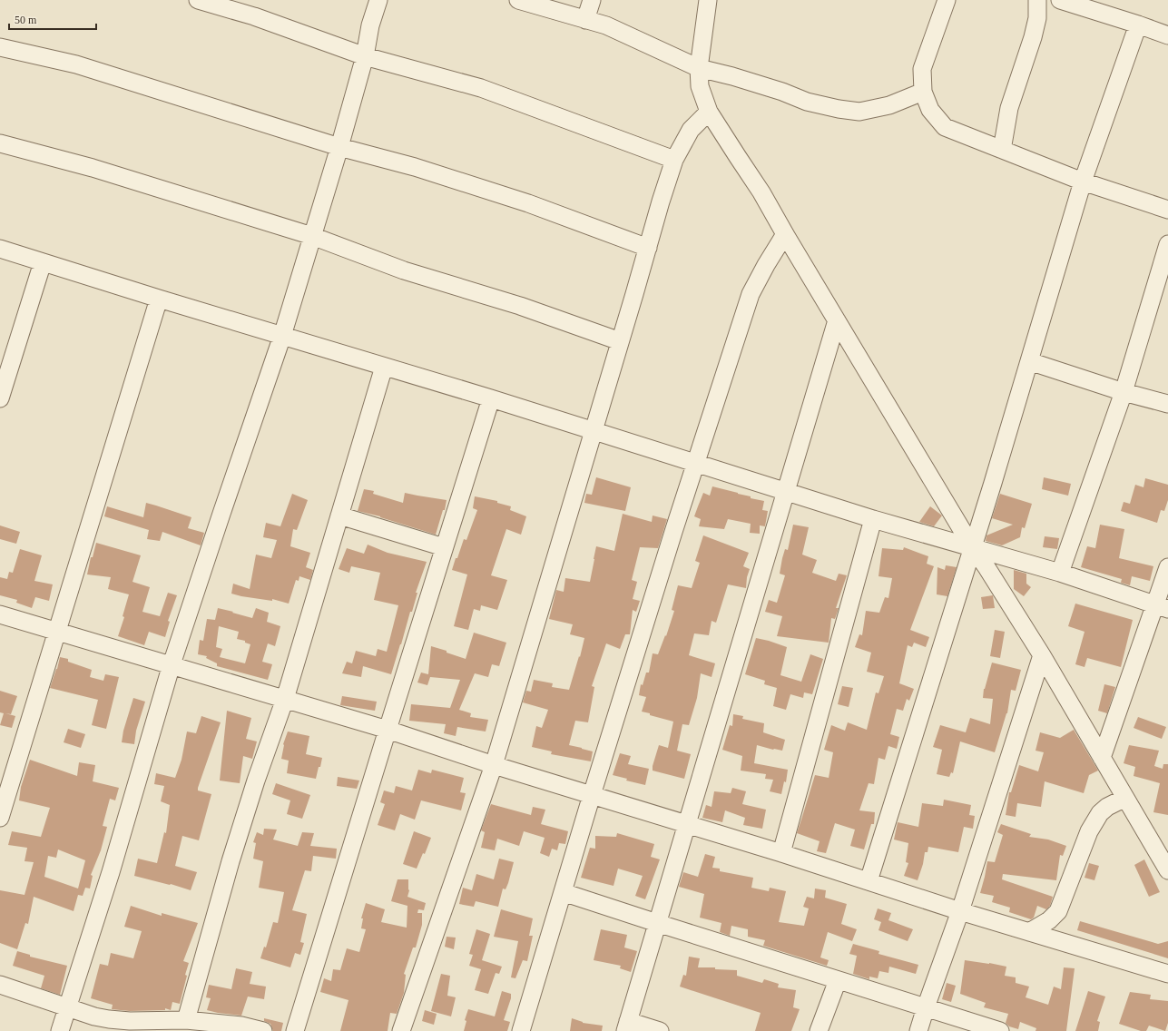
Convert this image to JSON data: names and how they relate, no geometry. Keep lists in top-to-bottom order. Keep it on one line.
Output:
{"scale_bar":"50 m"}
